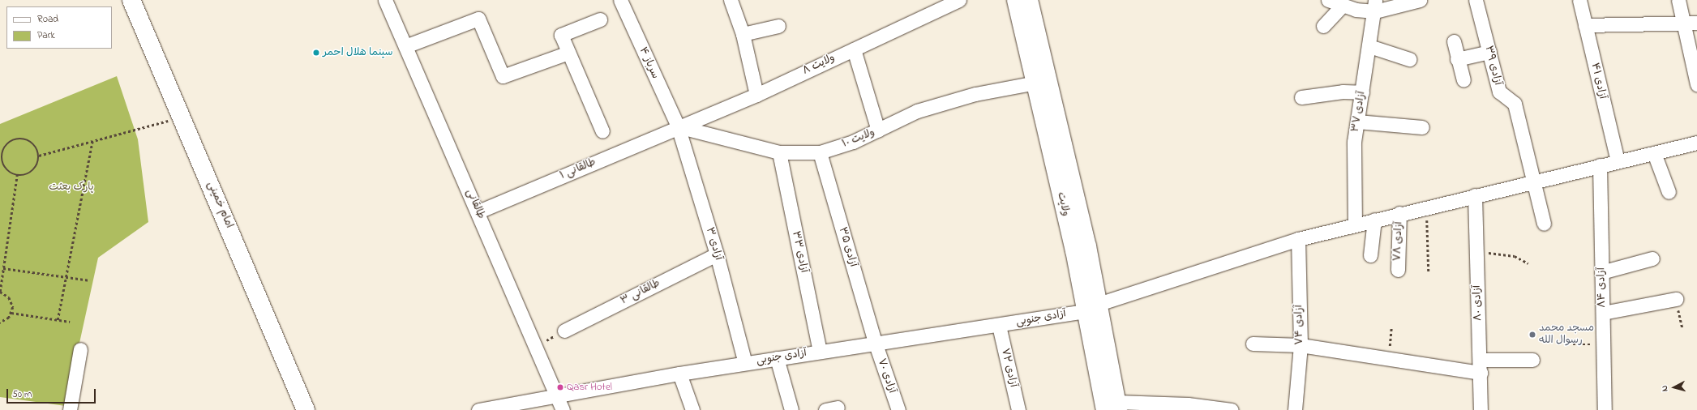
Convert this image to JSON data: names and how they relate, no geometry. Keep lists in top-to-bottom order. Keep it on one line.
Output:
{"streets":{"main road":["ولایت","امام خمینی"],"street":["سرباز ۴","ولایت ۸","آزادی ۳۹","آزادی ۴۱","آزادی ۳۷","ولایت ۱۰","طالقانی ۱","طالقانی","آزادی ۷۸","آزادی ۳","آزادی ۳۵","آزادی ۳۳","آزادی ۸۴","طالقانی ۳","آزادی ۸۰","آزادی جنوبی","آزادی ۷۴","آزادی ۷۲","آزادی ۷۰"]},"crossings":[["سرباز ۴","ولایت ۸"],["سرباز ۴","ولایت ۱۰"],["سرباز ۴","طالقانی ۱"],["سرباز ۴","آزادی ۳"],["ولایت ۸","ولایت ۱۰"],["ولایت ۸","طالقانی ۱"],["ولایت ۸","آزادی ۳"],["آزادی ۳۹","آزادی جنوبی"],["آزادی ۴۱","آزادی جنوبی"],["آزادی ۳۷","آزادی جنوبی"],["ولایت ۱۰","طالقانی ۱"],["ولایت ۱۰","ولایت"],["ولایت ۱۰","آزادی ۳"],["ولایت ۱۰","آزادی ۳۵"],["ولایت ۱۰","آزادی ۳۳"],["طالقانی ۱","طالقانی"],["طالقانی ۱","آزادی ۳"],["طالقانی","آزادی جنوبی"],["ولایت","آزادی جنوبی"],["آزادی ۷۸","آزادی جنوبی"],["آزادی ۳","طالقانی ۳"],["آزادی ۳","آزادی جنوبی"],["آزادی ۳۵","آزادی جنوبی"],["آزادی ۳۵","آزادی ۷۰"],["آزادی ۳۳","آزادی جنوبی"],["آزادی ۸۴","آزادی جنوبی"],["آزادی ۸۰","آزادی جنوبی"],["آزادی جنوبی","آزادی ۷۴"],["آزادی جنوبی","آزادی ۷۲"],["آزادی جنوبی","آزادی ۷۰"]],"parks":["پارک بعثت"],"places":["سینما هلال احمر","مسجد محمد رسوال الله","Qasr Hotel"],"legend":["Road","Park"],"scale_bar":"50 m","north":"left"}
